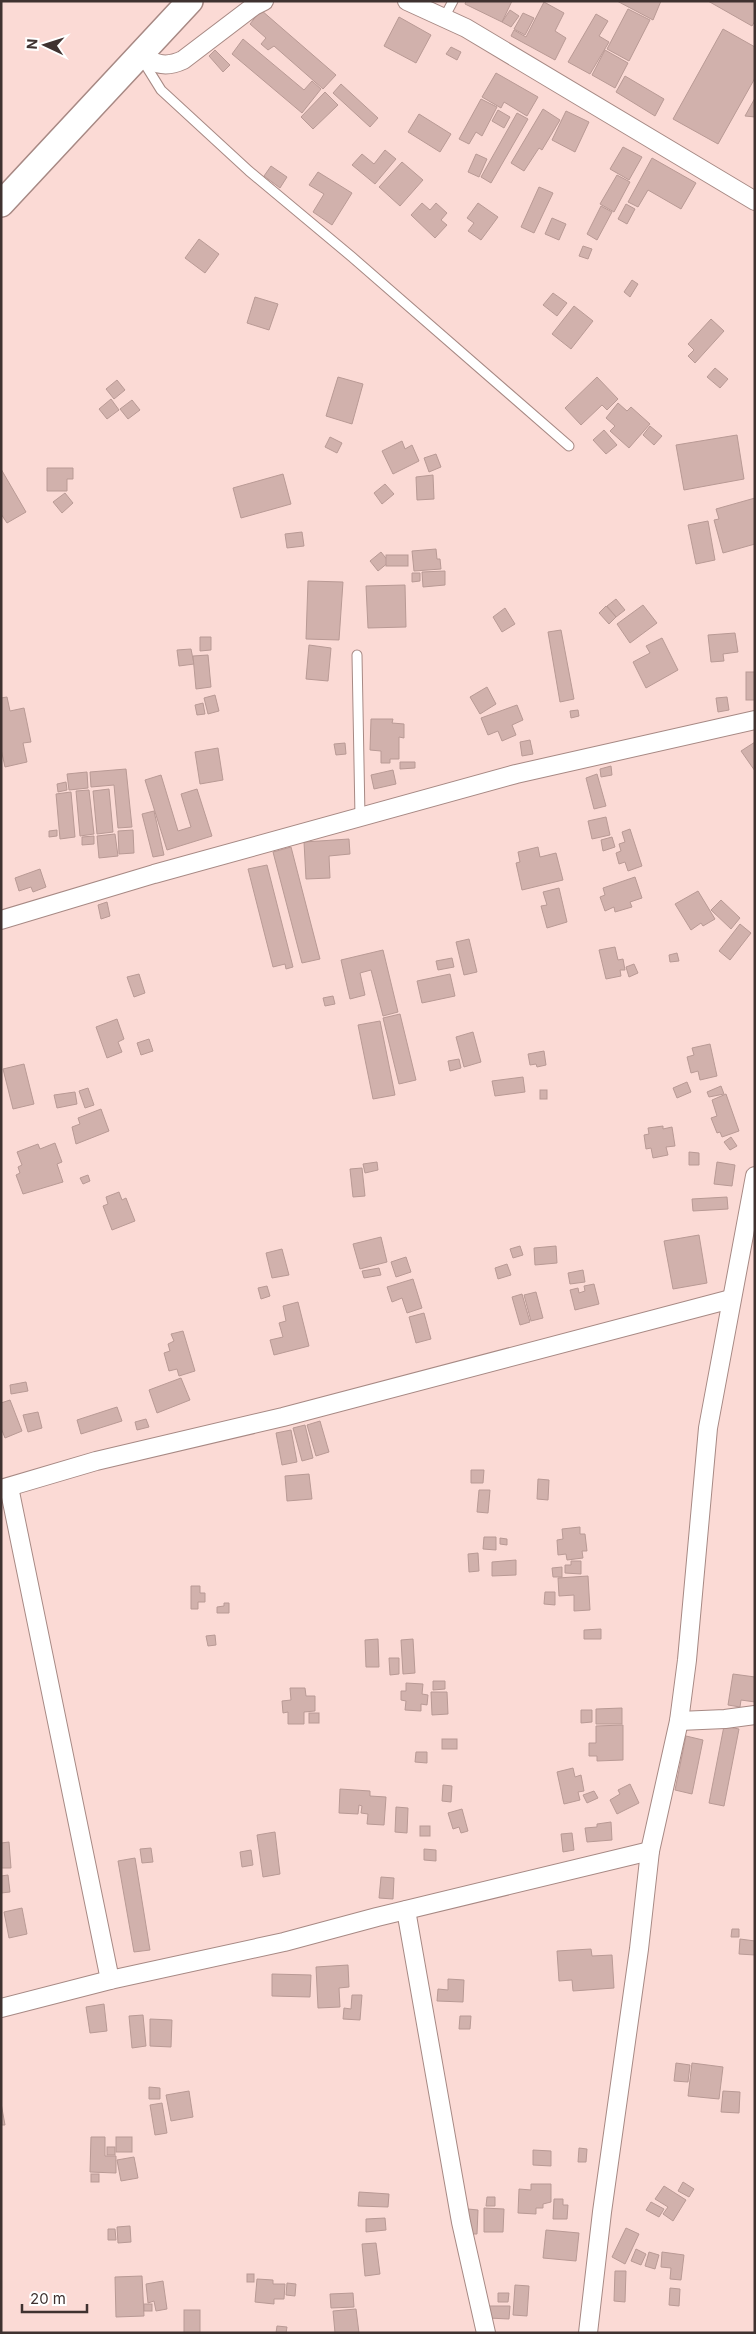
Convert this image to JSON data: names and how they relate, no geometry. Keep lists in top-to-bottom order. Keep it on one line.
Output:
{"scale_bar":"20 m","north":"left"}
